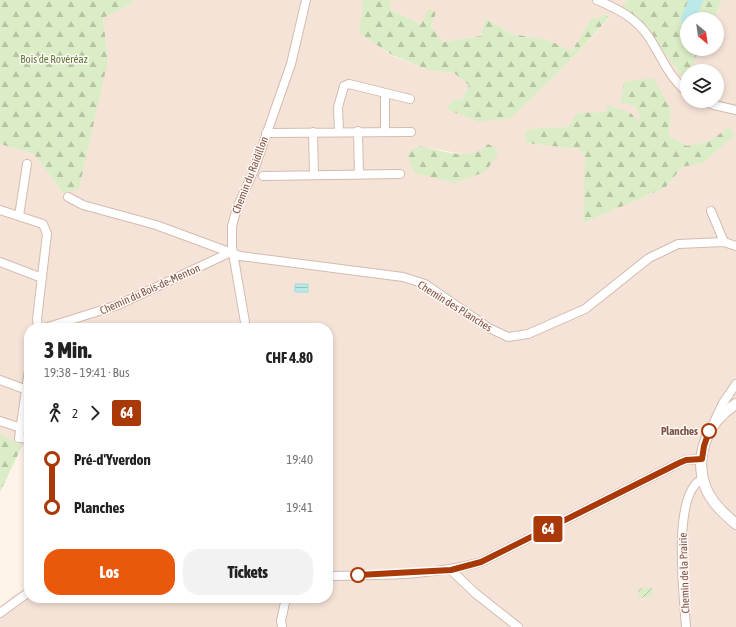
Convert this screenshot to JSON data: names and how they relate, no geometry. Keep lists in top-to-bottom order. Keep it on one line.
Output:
{"streets":{"street":["Chemin du Raidillon","Chemin du Bois-de-Menton","Chemin des Planches","Chemin de la Prairie"]},"crossings":[["Chemin du Raidillon","Chemin du Bois-de-Menton"],["Chemin du Raidillon","Chemin des Planches"],["Chemin du Bois-de-Menton","Chemin des Planches"]],"parks":["Bois de Rovéréaz"],"places":["Planches"],"lines":["bus line 64"],"north":"bottom right","page":{"on_map":"64","heading":["3 Min.","19:38 – 19:41 · Bus","CHF 4.80"],"legs":["2","64"],"list":[{"name":"Pré-d'Yverdon","value":"19:40"},{"name":"Planches","value":"19:41"}],"buttons":["Los","Tickets"]}}
